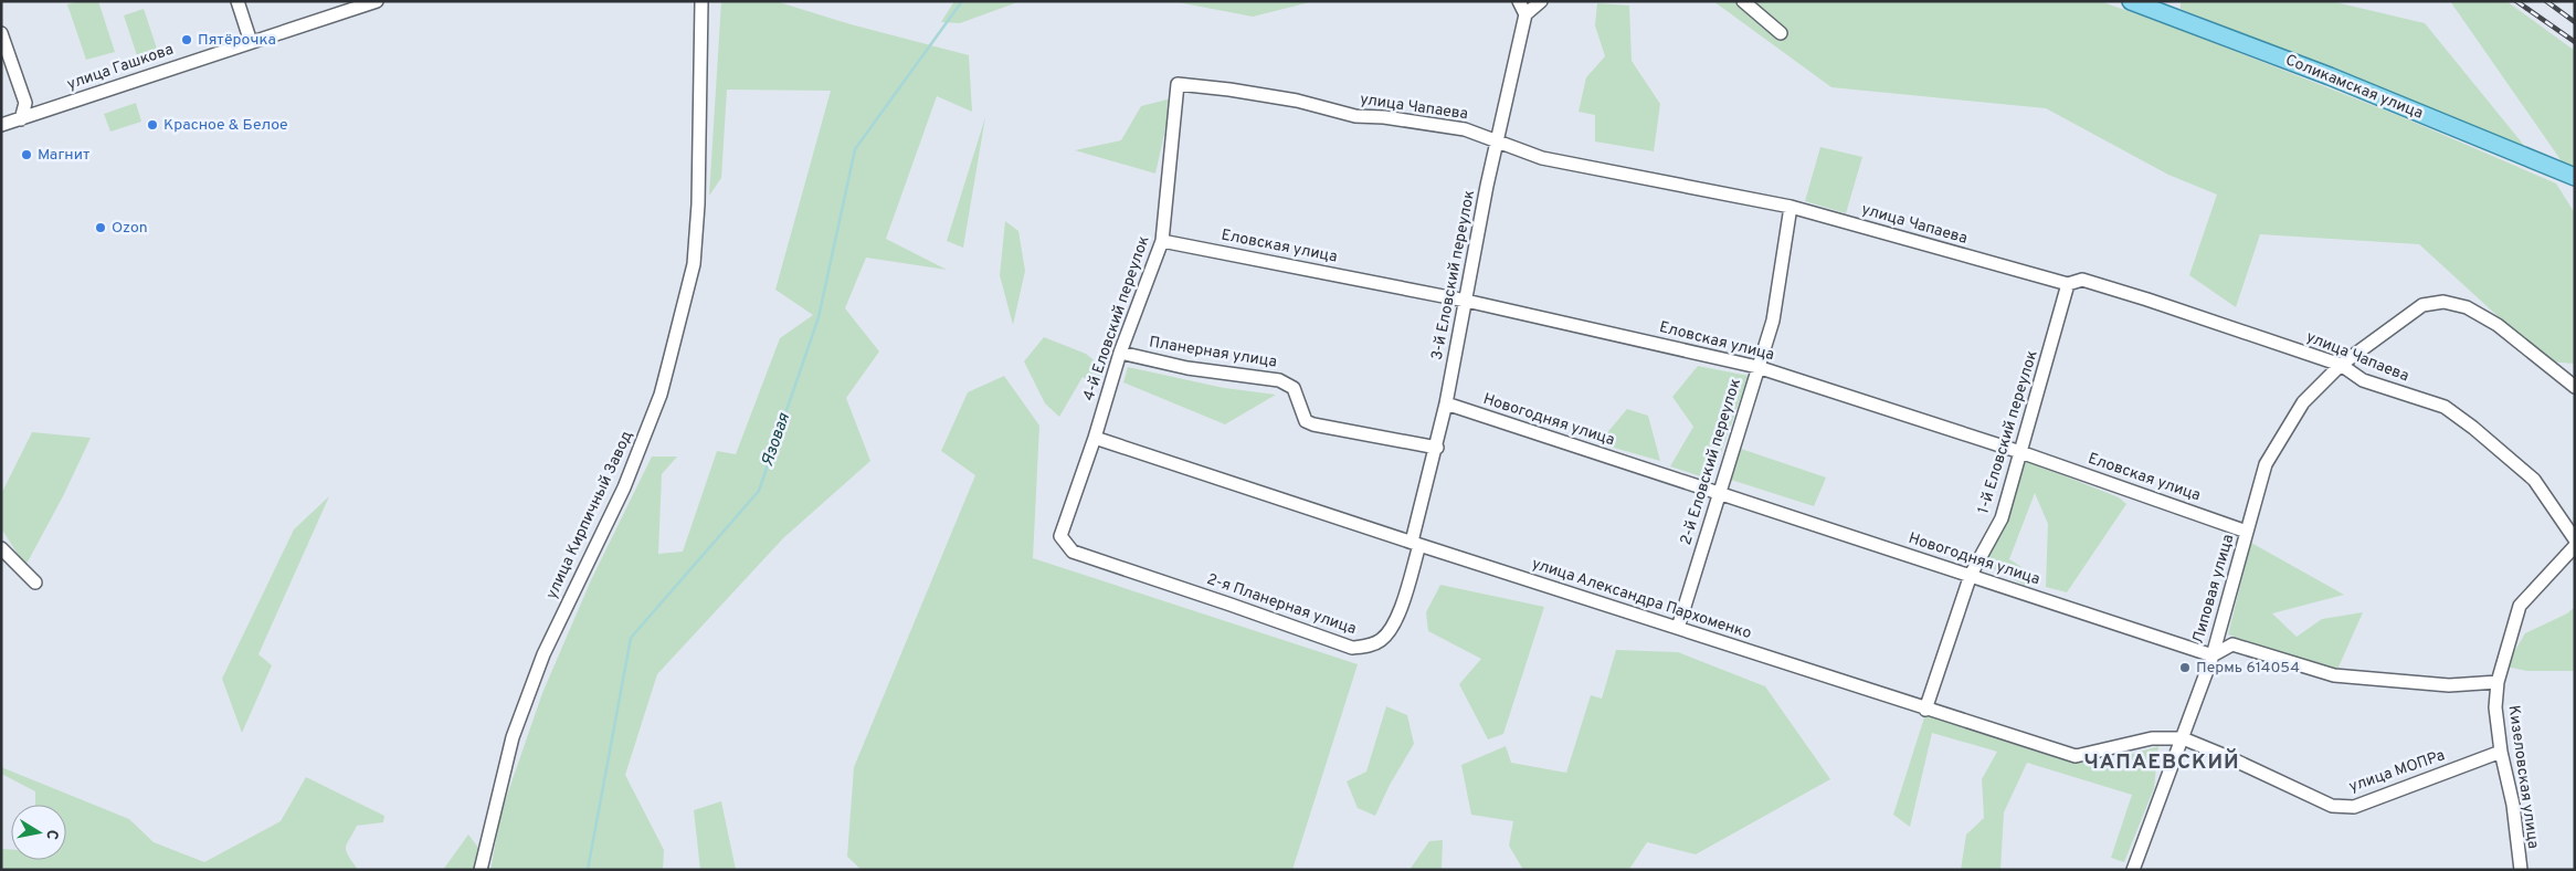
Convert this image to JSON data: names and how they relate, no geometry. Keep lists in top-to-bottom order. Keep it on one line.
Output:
{"streets":{"main road":["Соликамская улица"],"street":["улица Гашкова","улица Чапаева","Еловская улица","3-й Еловский переулок","4-й Еловский переулок","Планерная улица","Новогодняя улица","1-й Еловский переулок","2-й Еловский переулок","улица Кирпичный Завод","Липовая улица","улица Александра Пархоменко","2-я Планерная улица","улица МОПРа","Кизеловская улица"]},"crossings":[["улица Чапаева","3-й Еловский переулок"],["улица Чапаева","4-й Еловский переулок"],["улица Чапаева","1-й Еловский переулок"],["улица Чапаева","2-й Еловский переулок"],["улица Чапаева","Липовая улица"],["Еловская улица","3-й Еловский переулок"],["Еловская улица","4-й Еловский переулок"],["Еловская улица","1-й Еловский переулок"],["Еловская улица","2-й Еловский переулок"],["Еловская улица","Липовая улица"],["3-й Еловский переулок","Планерная улица"],["3-й Еловский переулок","Новогодняя улица"],["3-й Еловский переулок","улица Александра Пархоменко"],["3-й Еловский переулок","2-я Планерная улица"],["4-й Еловский переулок","Планерная улица"],["4-й Еловский переулок","улица Александра Пархоменко"],["4-й Еловский переулок","2-я Планерная улица"],["Новогодняя улица","1-й Еловский переулок"],["Новогодняя улица","2-й Еловский переулок"],["Новогодняя улица","Липовая улица"],["1-й Еловский переулок","улица Александра Пархоменко"],["2-й Еловский переулок","улица Александра Пархоменко"],["Липовая улица","улица Александра Пархоменко"],["Липовая улица","улица МОПРа"],["улица Александра Пархоменко","2-я Планерная улица"],["улица Александра Пархоменко","улица МОПРа"],["улица МОПРа","Кизеловская улица"]],"districts":["ЧАПАЕВСКИЙ"],"water":["Язовая"],"places":["Пятёрочка","Красное & Белое","Магнит","Ozon","Пермь 614054"],"north":"right"}
